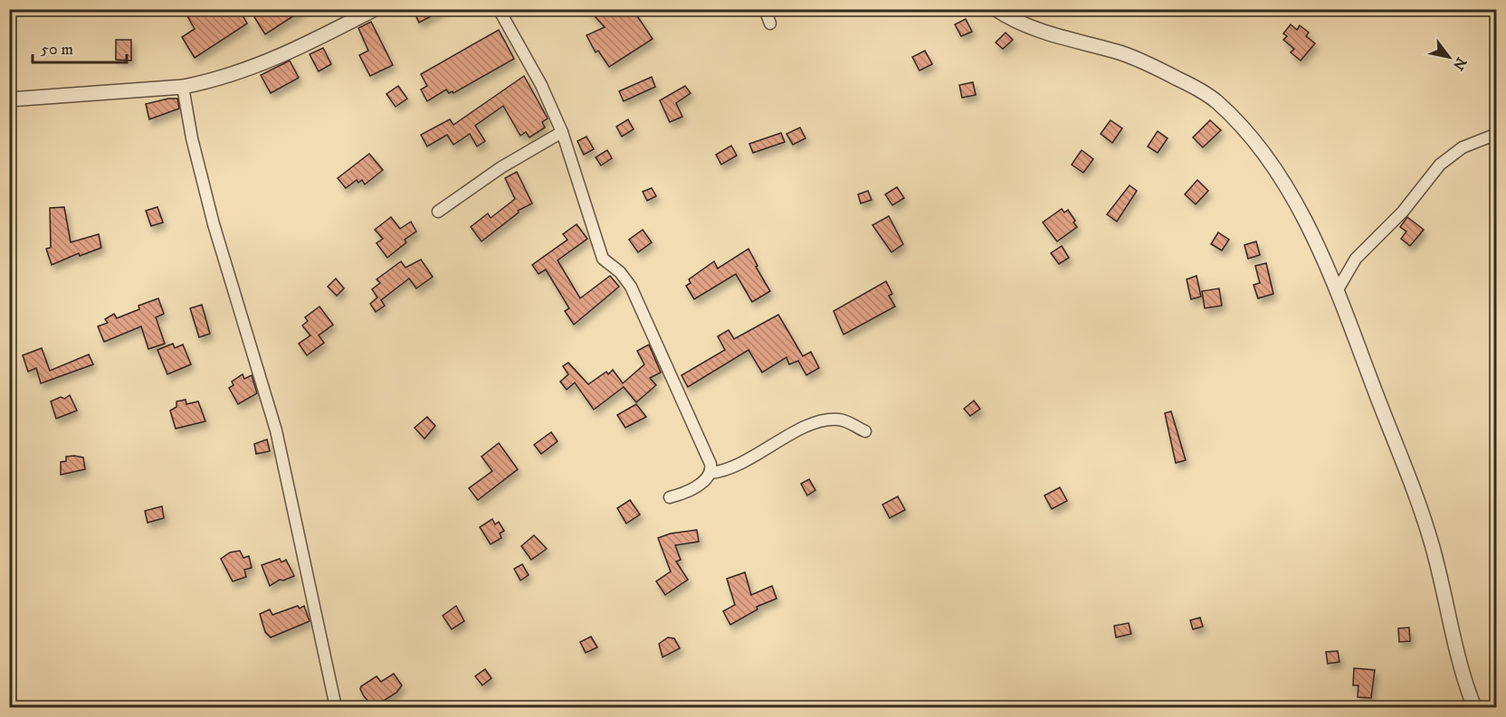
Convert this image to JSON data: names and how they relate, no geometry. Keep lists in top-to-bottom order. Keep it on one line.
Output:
{"scale_bar":"50 m","north":"bottom right"}
